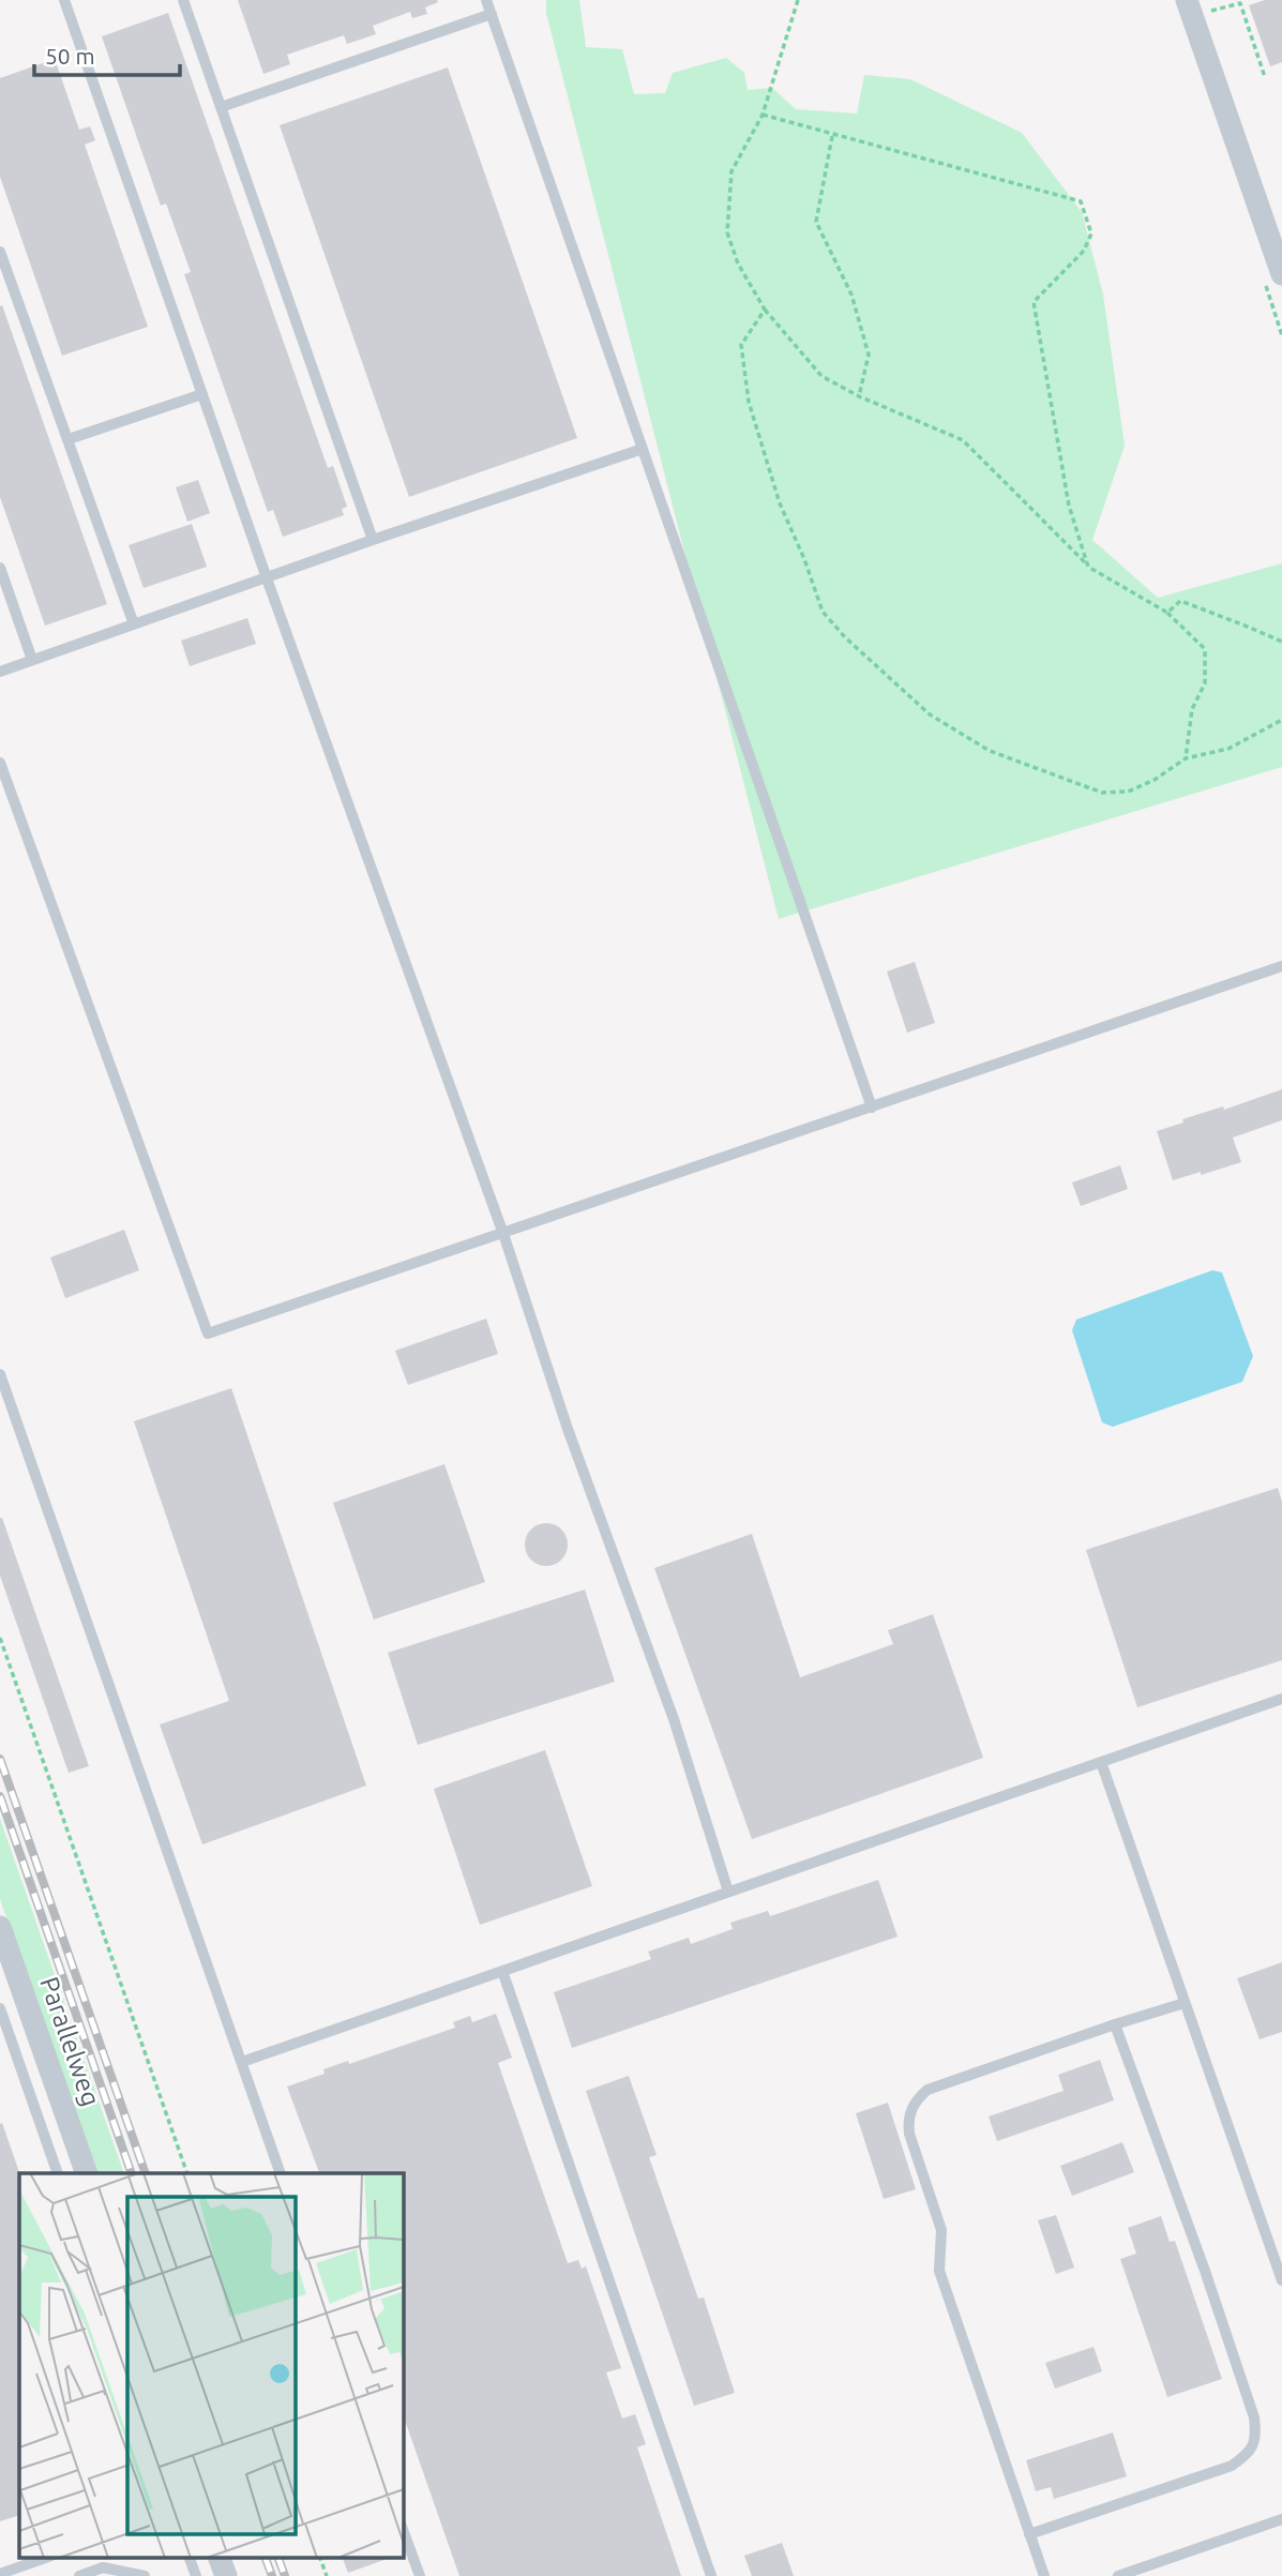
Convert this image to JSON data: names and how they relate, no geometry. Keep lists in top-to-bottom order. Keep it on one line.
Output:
{"streets":{"street":["Parallelweg"]},"scale_bar":"50 m"}
